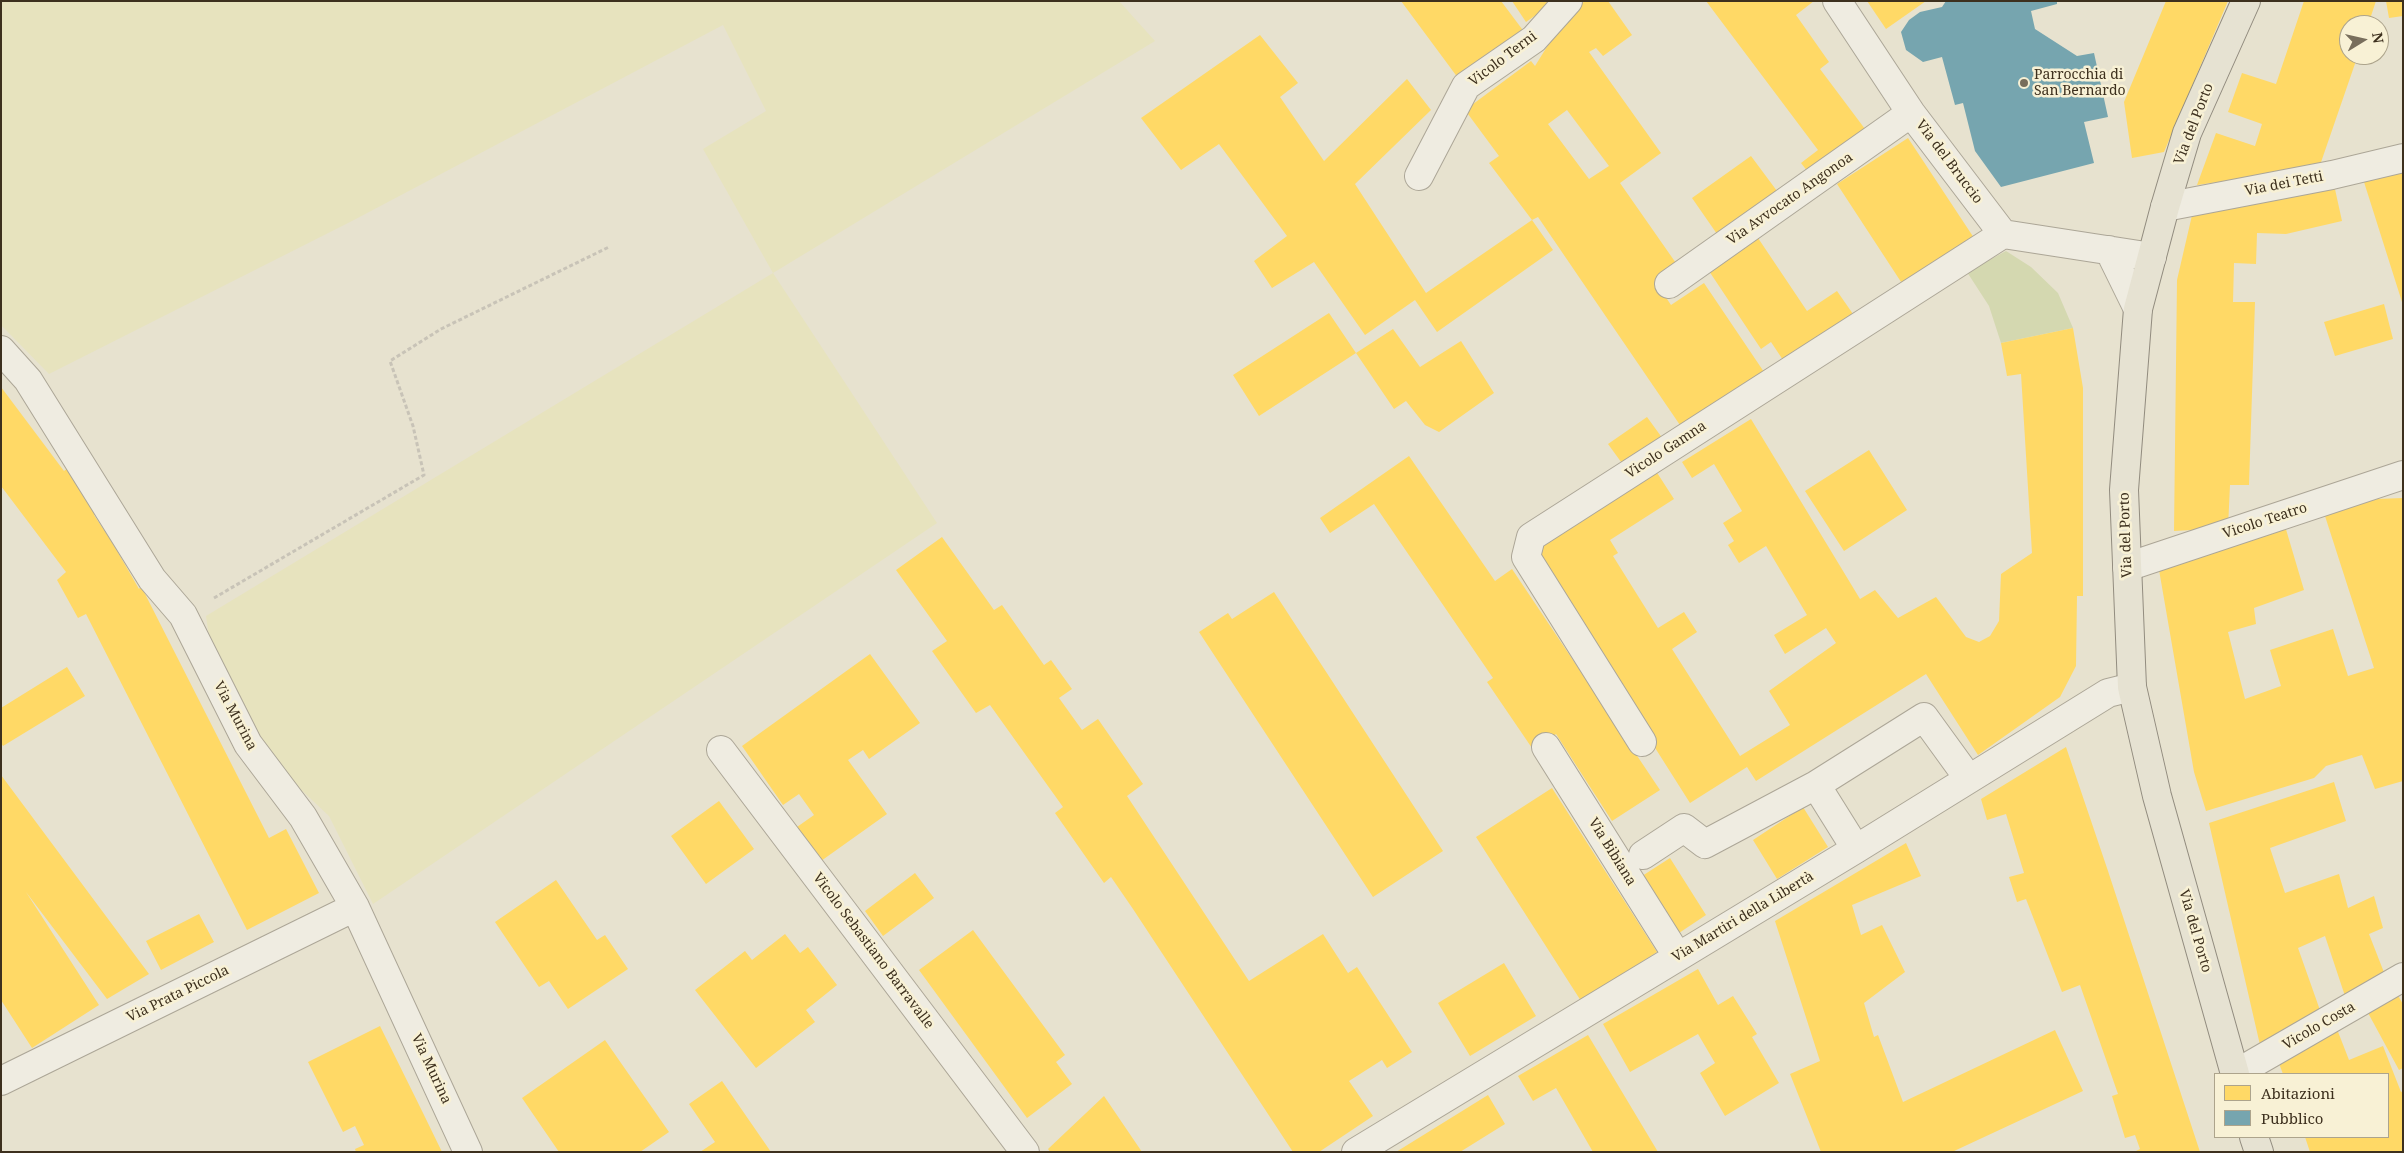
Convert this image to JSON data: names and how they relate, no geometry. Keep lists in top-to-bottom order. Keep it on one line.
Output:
{"streets":{"main road":["Via del Porto"],"street":["Vicolo Terni","Via del Bruccio","Via dei Tetti","Via Avvocato Angonoa","Vicolo Gamna","Vicolo Teatro","Via Murina","Via Bibiana","Via Martiri della Libertà","Vicolo Sebastiano Barravalle","Via Prata Piccola","Vicolo Costa"]},"crossings":[["Via del Porto","Via dei Tetti"],["Via del Porto","Vicolo Teatro"],["Via del Porto","Via Martiri della Libertà"],["Via del Bruccio","Via Avvocato Angonoa"],["Via del Bruccio","Vicolo Gamna"],["Via Murina","Via Prata Piccola"],["Via Bibiana","Via Martiri della Libertà"]],"places":["Parrocchia di San Bernardo"],"legend":["Abitazioni","Pubblico"],"north":"right"}
